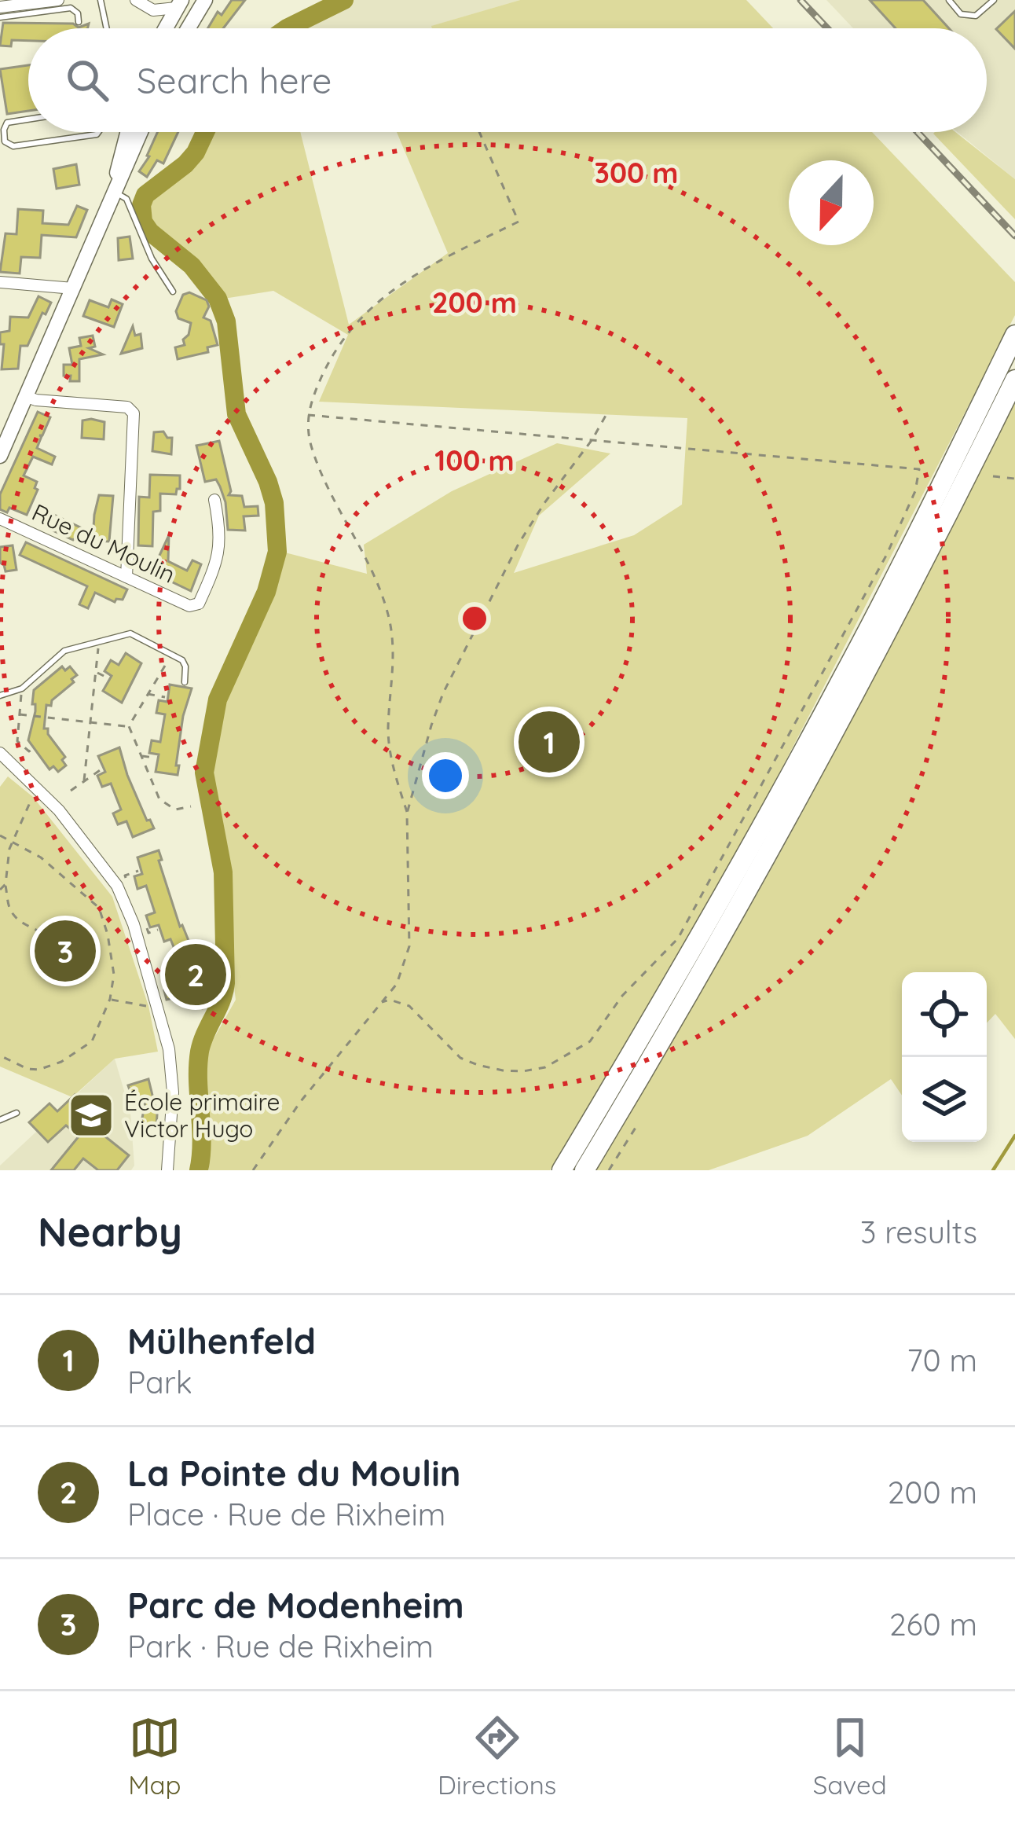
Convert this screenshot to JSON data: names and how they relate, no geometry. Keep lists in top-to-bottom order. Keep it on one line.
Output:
{"streets":{"street":["Rue du Moulin"]},"places":{"school or university":["École primaire Victor Hugo"]},"north":"bottom","page":{"search":"Search here","pins":["1","3","2"],"heading":["Nearby","3 results"],"list":[{"mark":"1","name":"Mülhenfeld","note":"Park","value":"70 m"},{"mark":"2","name":"La Pointe du Moulin","note":"Place · Rue de Rixheim","value":"200 m"},{"mark":"3","name":"Parc de Modenheim","note":"Park · Rue de Rixheim","value":"260 m"}],"nav":["Map","Directions","Saved"]},"rings":["300 m","200 m","100 m"]}
